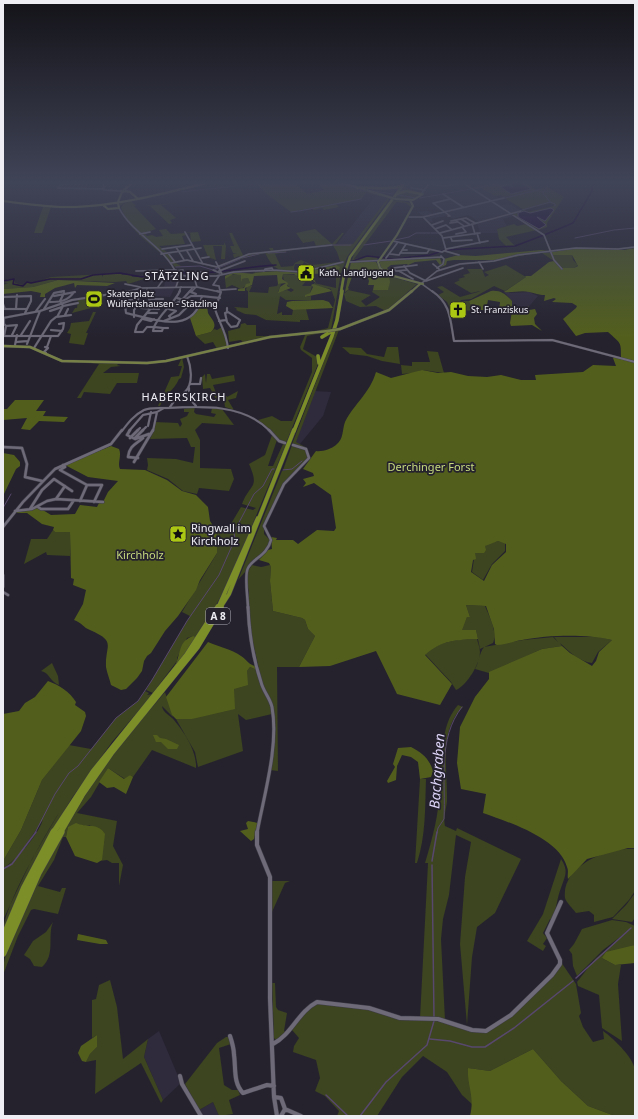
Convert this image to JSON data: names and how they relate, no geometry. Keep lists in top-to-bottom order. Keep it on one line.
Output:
{"streets":{"highway":["A 8"]},"districts":["STÄTZLING","HABERSKIRCH"],"water":["Bachgraben"],"parks":["Derchinger Forst","Kirchholz"],"places":{"public building":["Kath. Landjugend"],"sports":["Skaterplatz Wulfertshausen - Stätzling"],"church":["St. Franziskus"],"place":["Ringwall im Kirchholz"]}}
